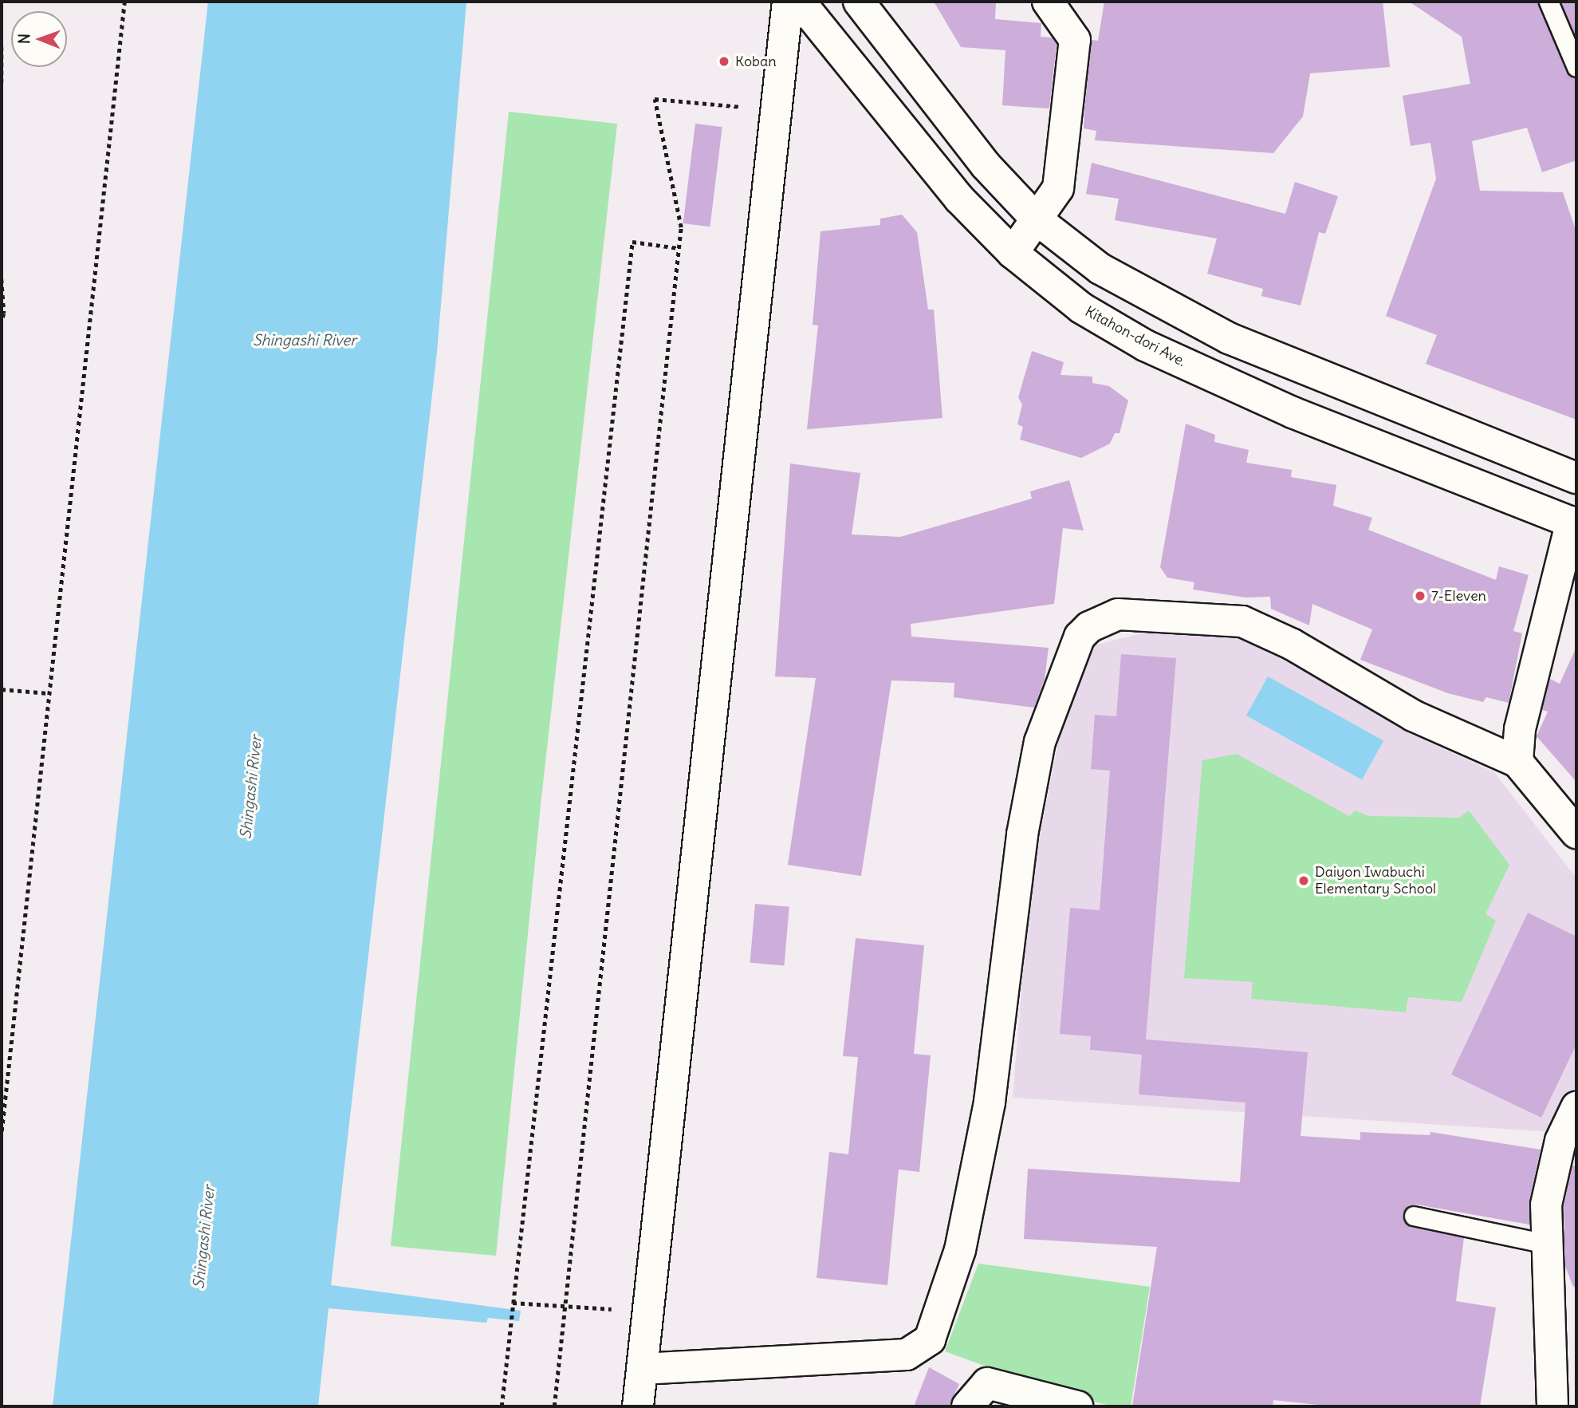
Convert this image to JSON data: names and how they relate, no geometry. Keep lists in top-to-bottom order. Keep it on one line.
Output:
{"streets":{"main road":["Kitahon-dori Ave."]},"water":["Shingashi River"],"places":["Koban","7-Eleven","Daiyon Iwabuchi Elementary School"],"north":"left"}
